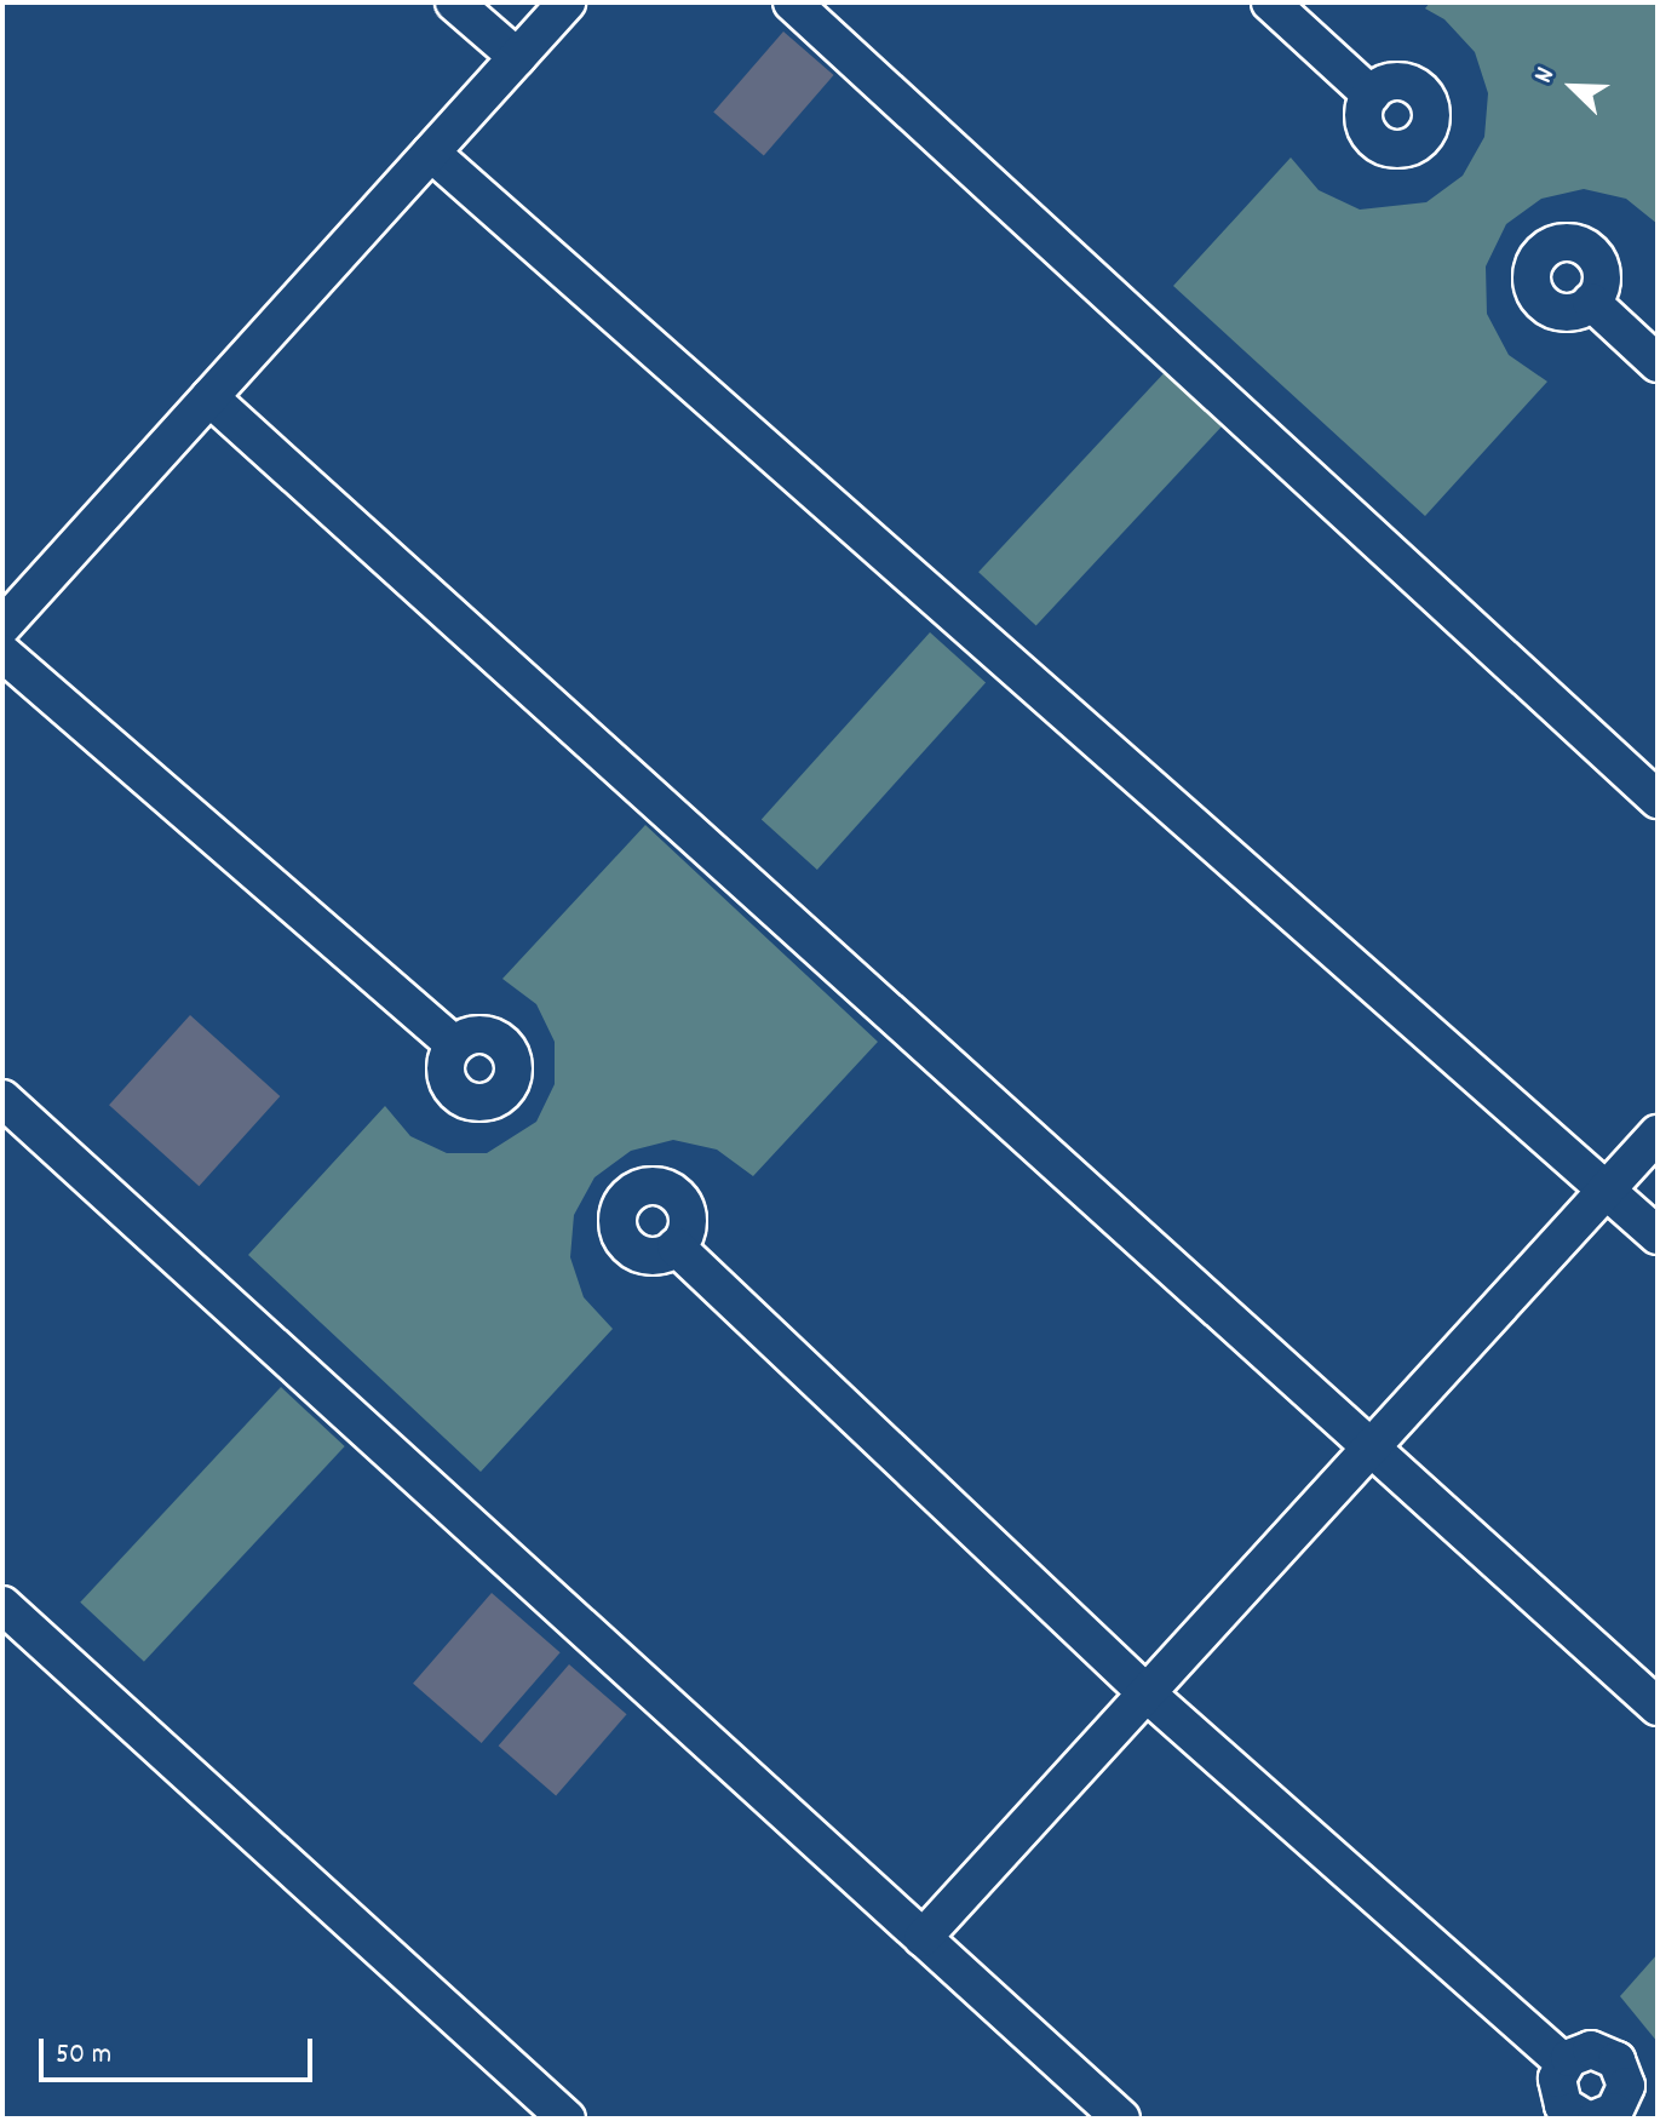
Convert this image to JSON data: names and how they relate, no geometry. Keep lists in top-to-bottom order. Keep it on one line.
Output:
{"scale_bar":"50 m","north":"top left"}
